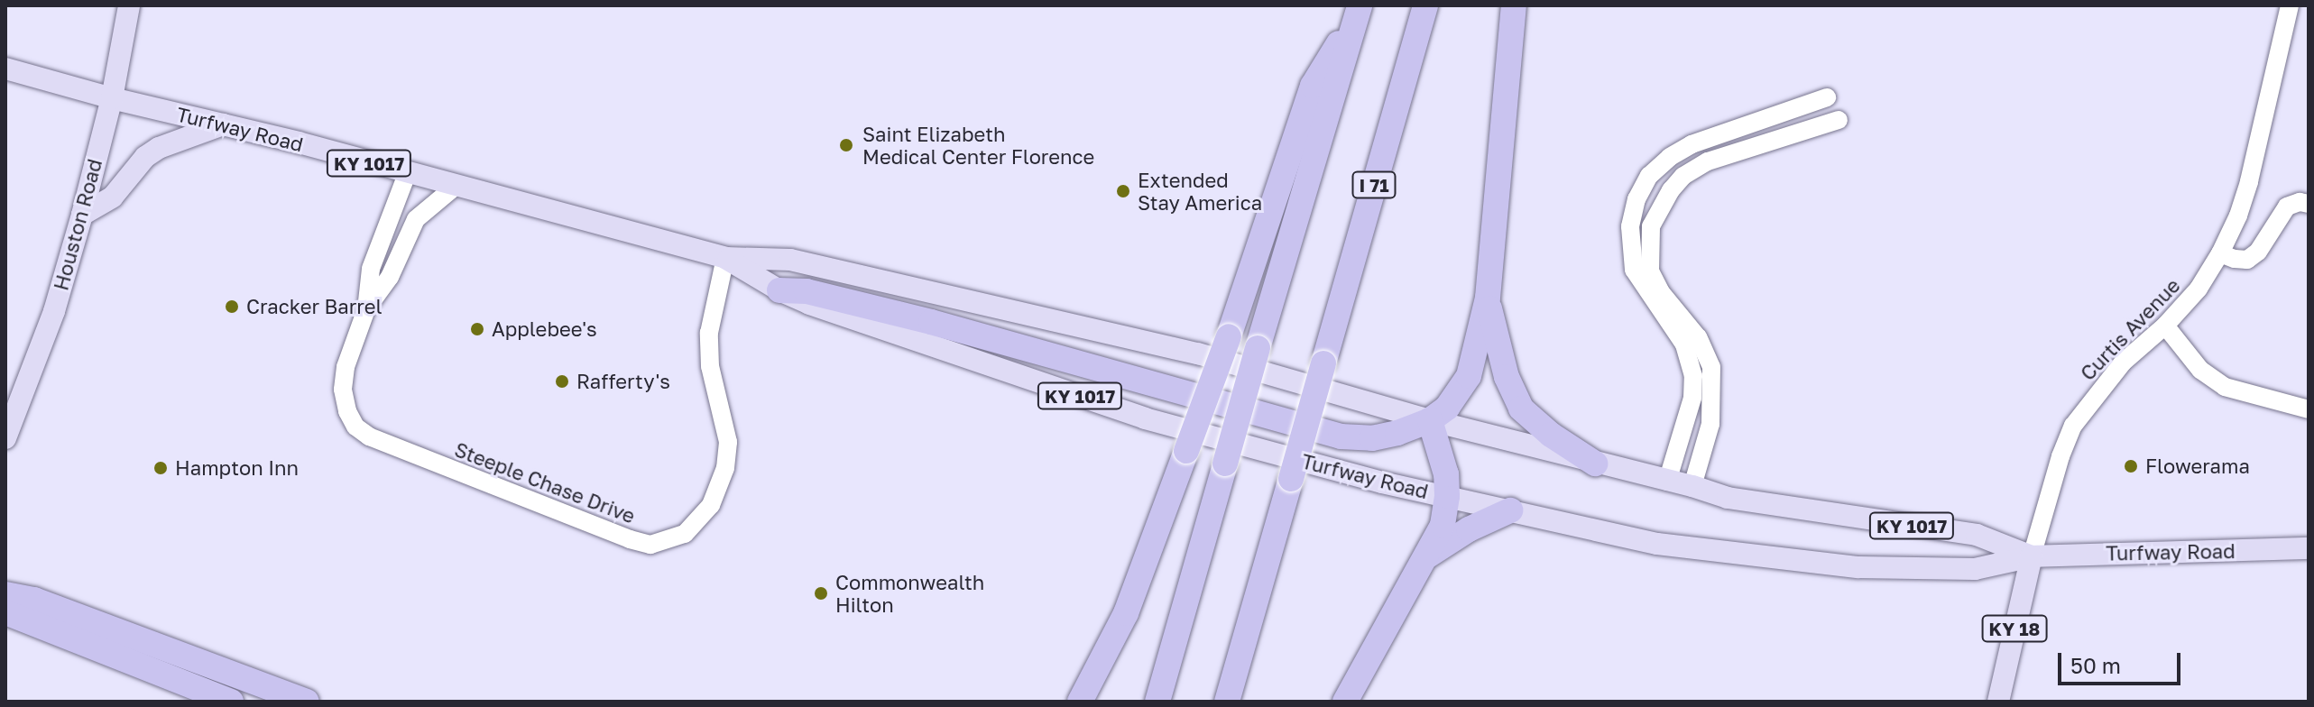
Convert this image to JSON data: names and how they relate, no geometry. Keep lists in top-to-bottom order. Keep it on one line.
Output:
{"streets":{"highway":["I 71"],"main road":["Turfway Road","KY 1017","Houston Road","KY 18"],"street":["Curtis Avenue","Steeple Chase Drive"]},"crossings":[["Turfway Road","Houston Road"],["Turfway Road","Curtis Avenue"],["Turfway Road","Steeple Chase Drive"],["Turfway Road","KY 18"],["Curtis Avenue","KY 18"]],"places":["Saint Elizabeth Medical Center Florence","Extended Stay America","Cracker Barrel","Applebee's","Rafferty's","Flowerama","Hampton Inn","Commonwealth Hilton"],"scale_bar":"50 m"}
